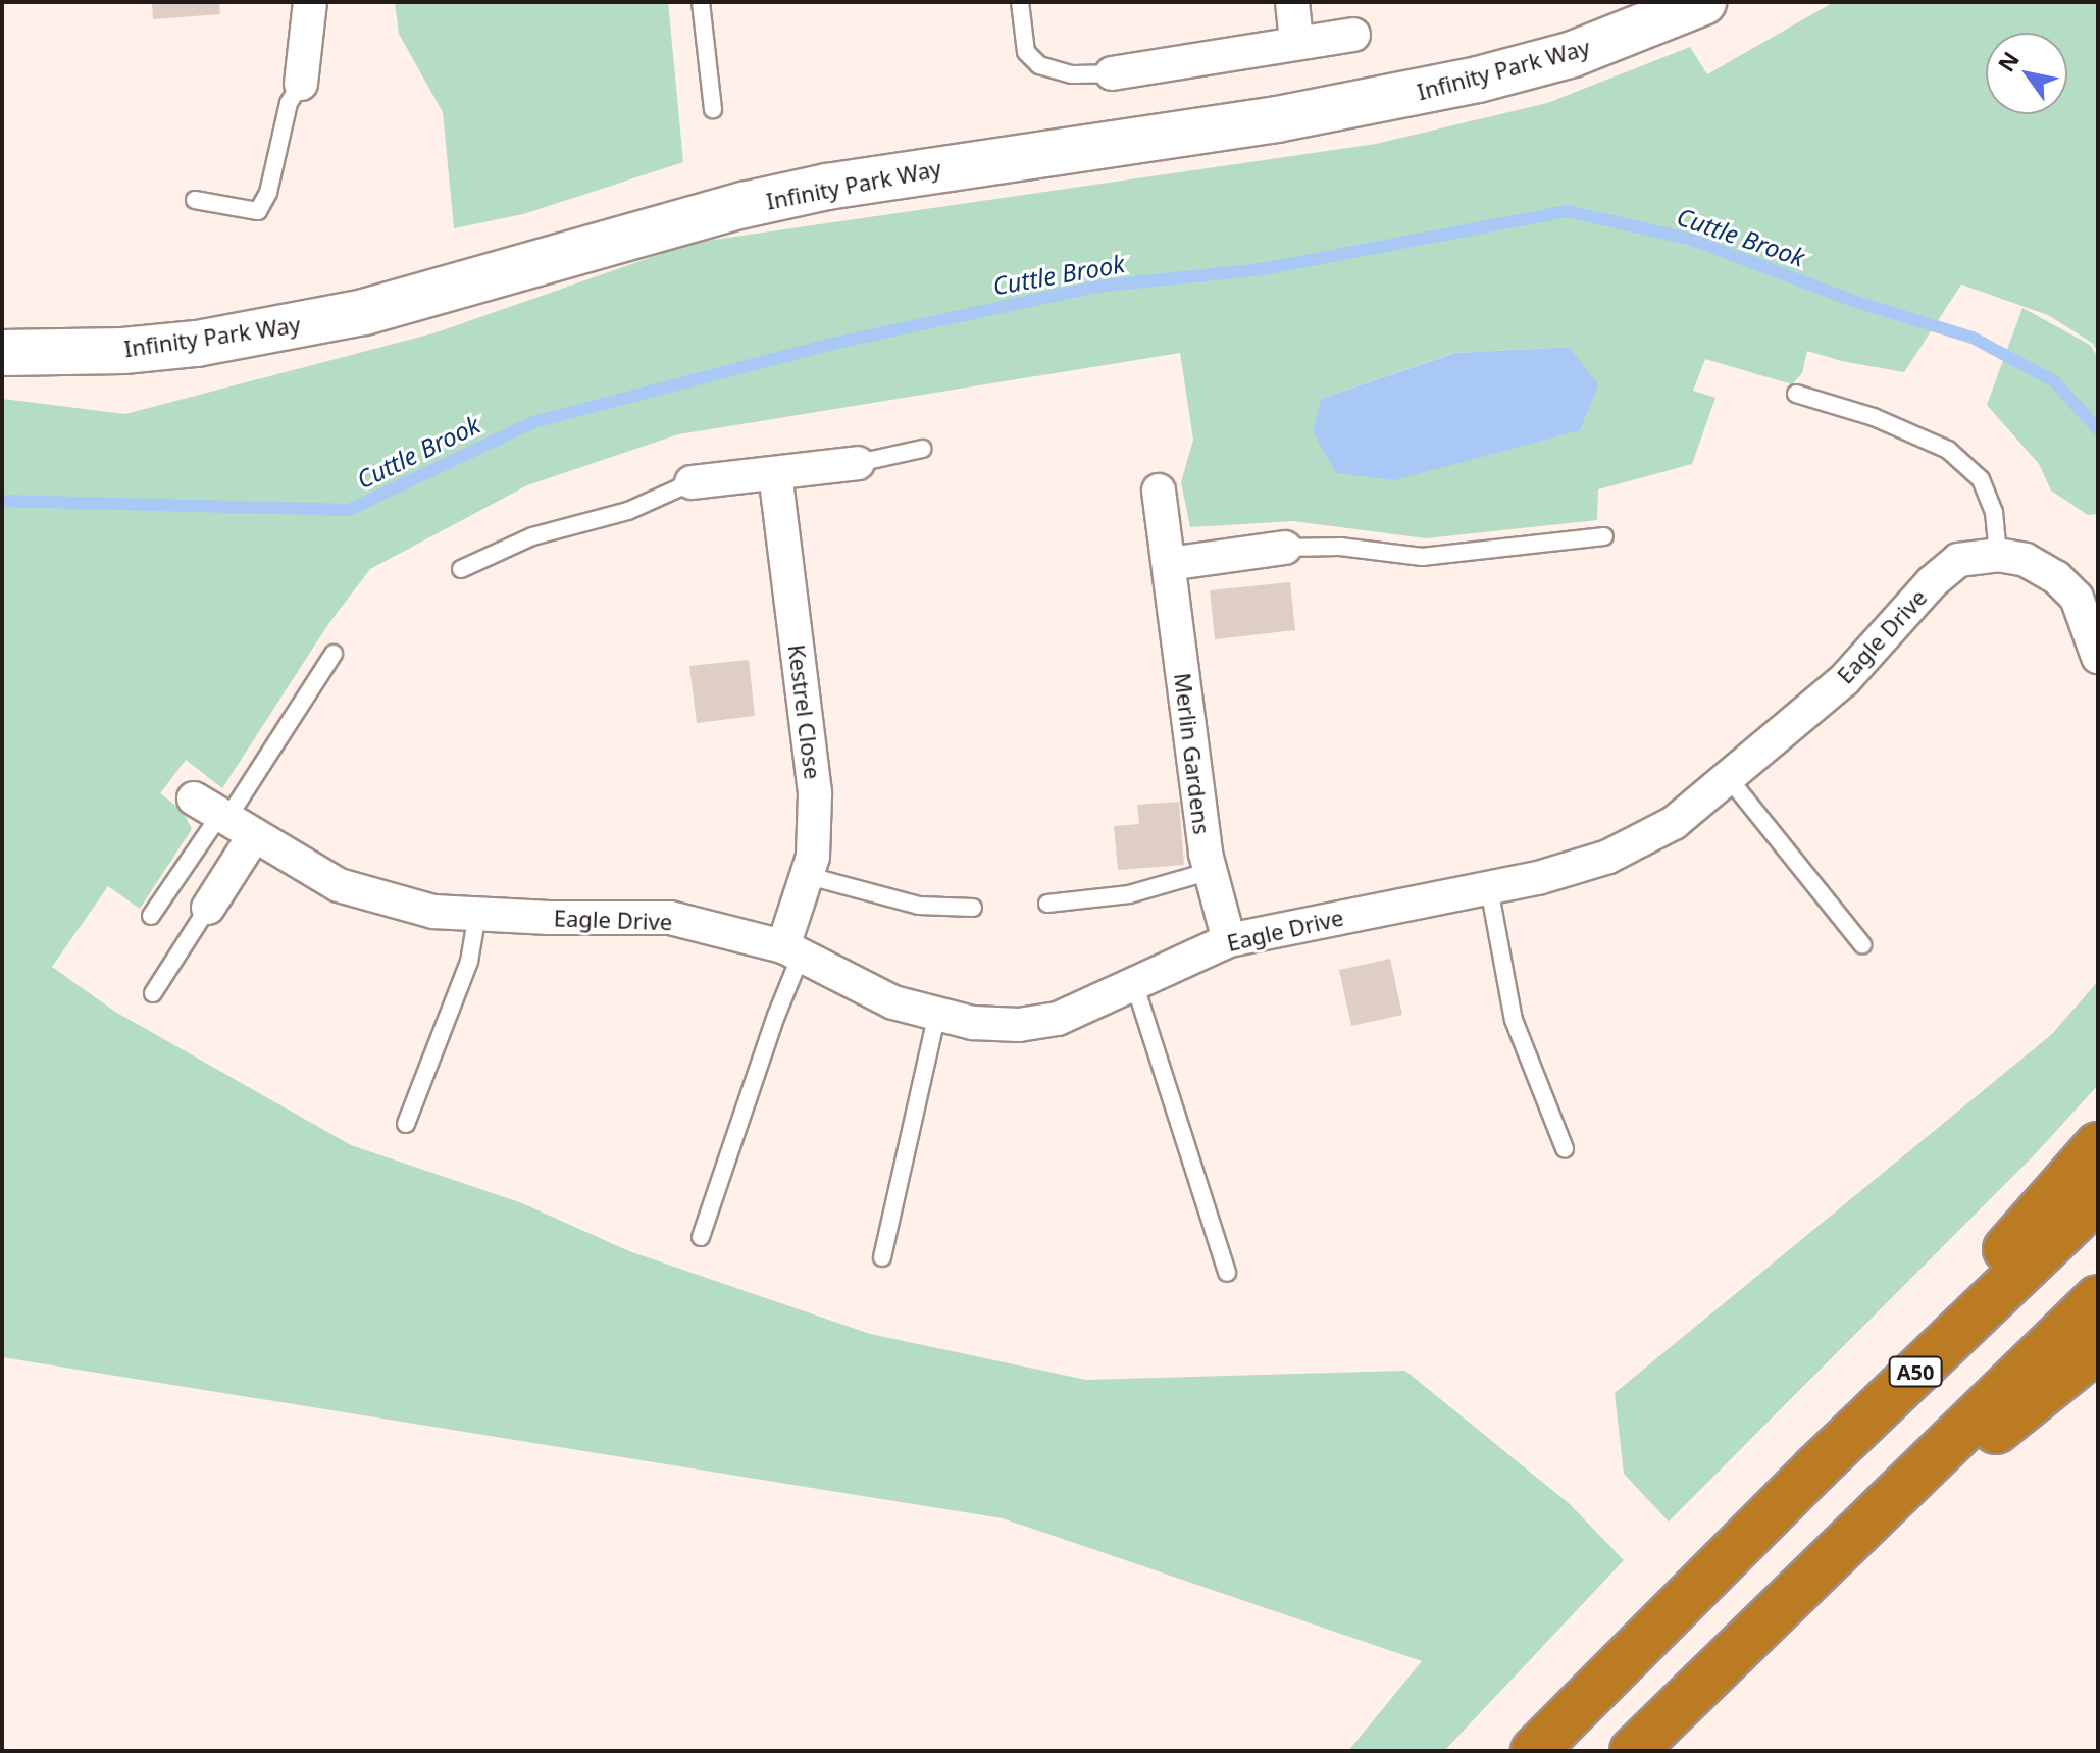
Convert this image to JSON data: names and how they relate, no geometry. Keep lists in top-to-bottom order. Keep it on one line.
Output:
{"streets":{"highway":["A50"],"street":["Infinity Park Way","Eagle Drive","Kestrel Close","Merlin Gardens"]},"crossings":[["Eagle Drive","Kestrel Close"],["Eagle Drive","Merlin Gardens"]],"water":["Cuttle Brook"],"north":"top left"}
